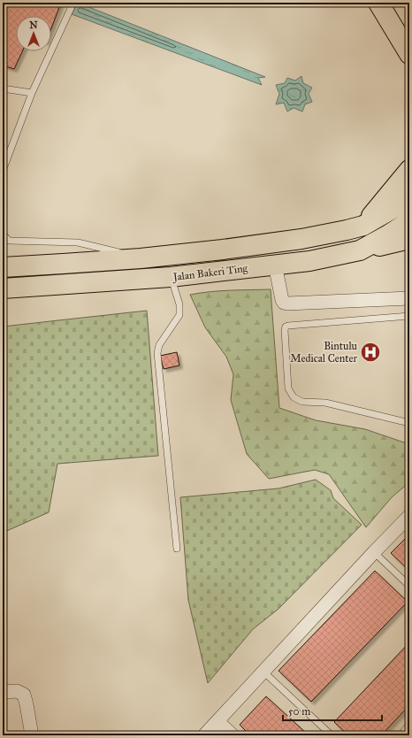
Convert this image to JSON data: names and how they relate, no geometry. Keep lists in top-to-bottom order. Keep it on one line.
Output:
{"streets":{"main road":["Jalan Bakeri Ting"]},"places":{"hospital":["Bintulu Medical Center"]},"scale_bar":"50 m","north":"top"}
